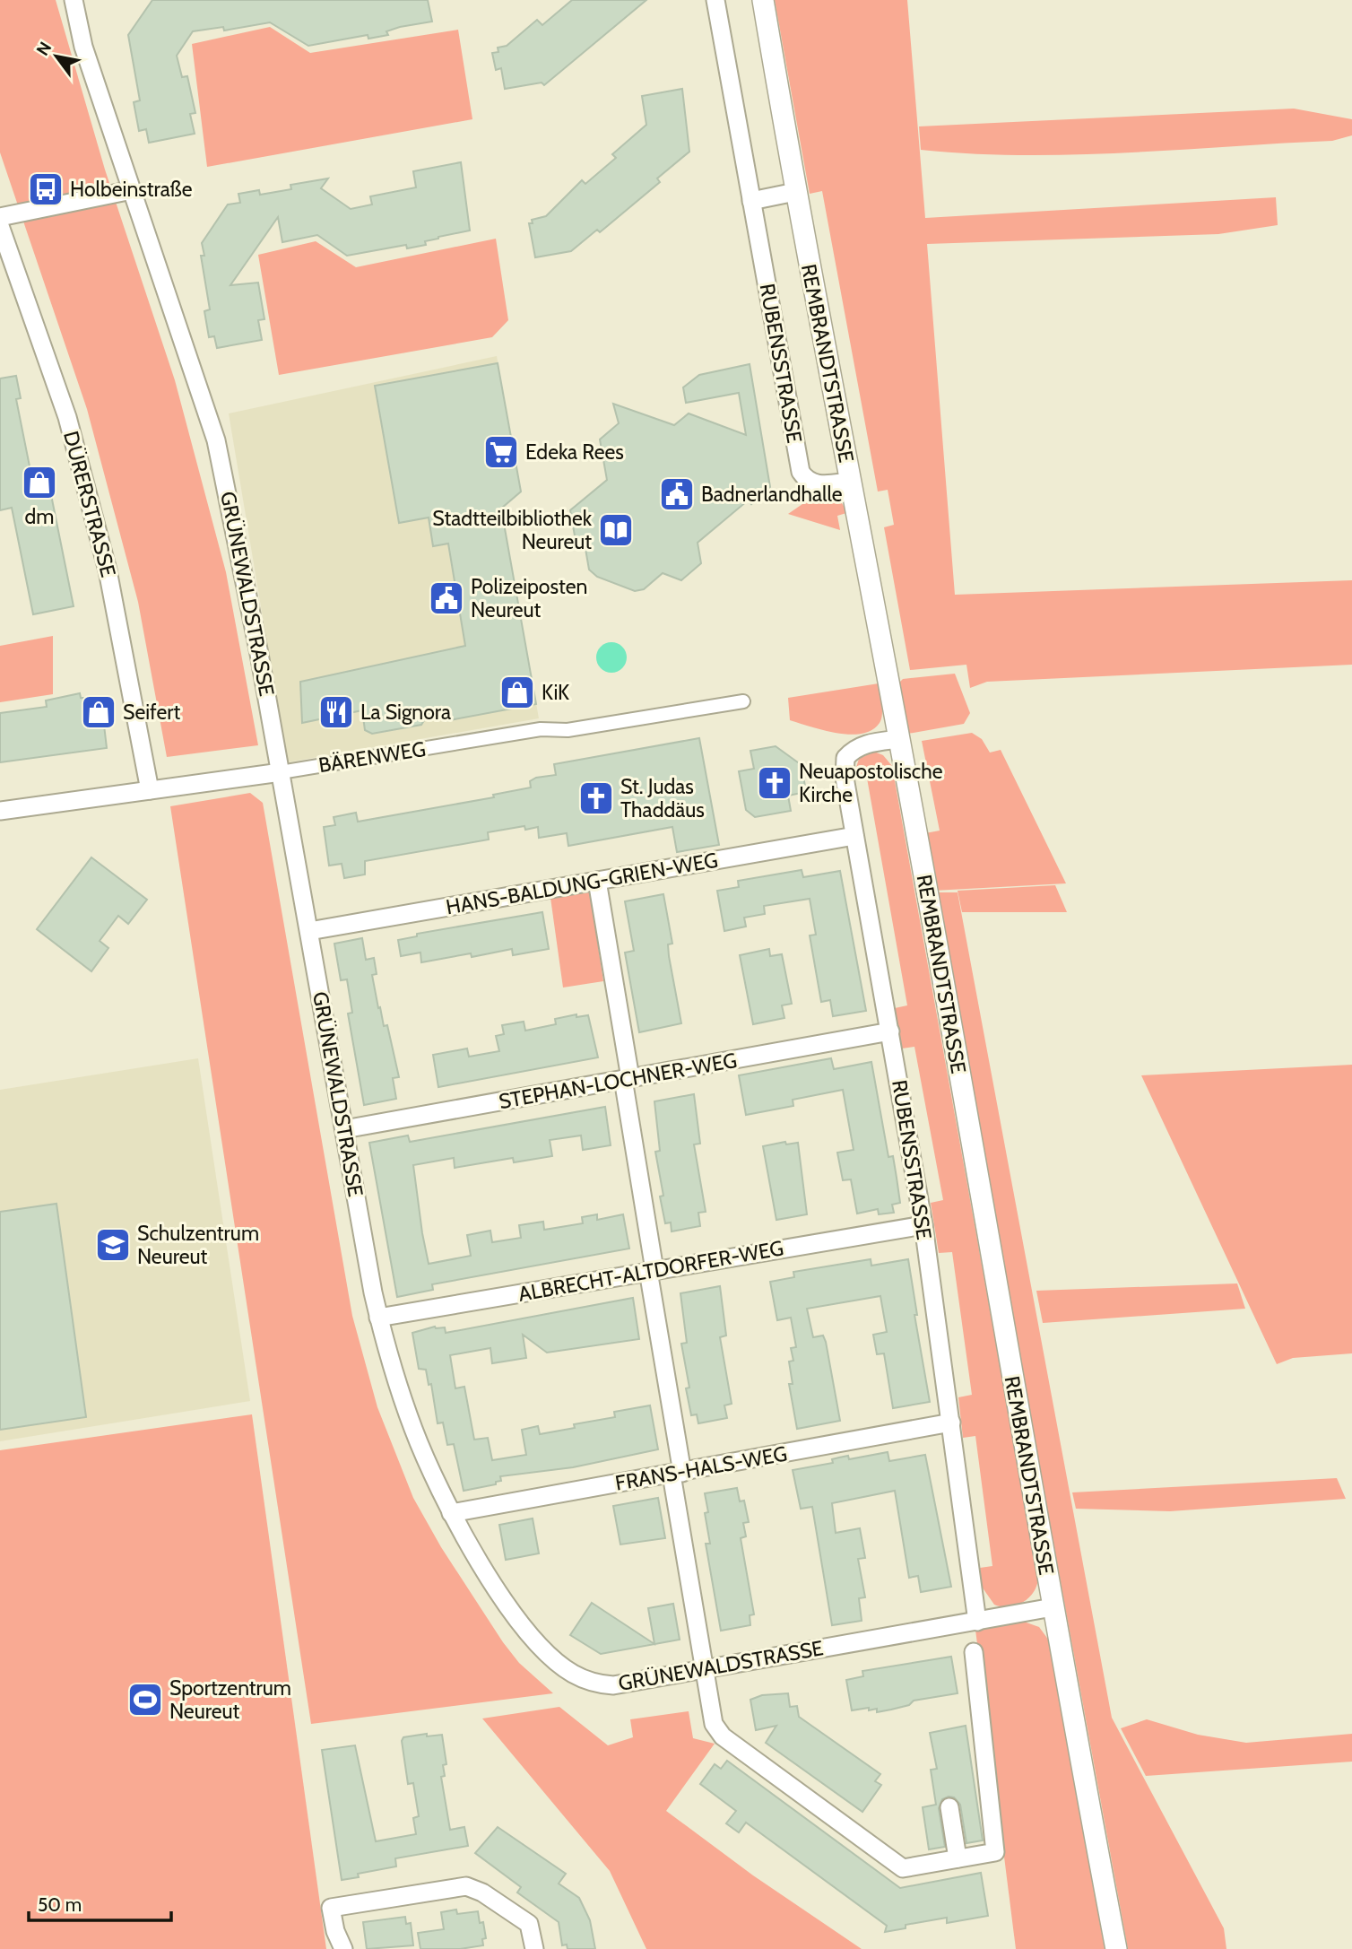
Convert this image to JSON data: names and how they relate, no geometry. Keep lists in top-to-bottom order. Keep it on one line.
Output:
{"streets":{"street":["RUBENSSTRASSE","REMBRANDTSTRASSE","DÜRERSTRASSE","GRÜNEWALDSTRASSE","BÄRENWEG","HANS-BALDUNG-GRIEN-WEG","STEPHAN-LOCHNER-WEG","ALBRECHT-ALTDORFER-WEG","FRANS-HALS-WEG"]},"crossings":[["RUBENSSTRASSE","REMBRANDTSTRASSE"],["RUBENSSTRASSE","GRÜNEWALDSTRASSE"],["RUBENSSTRASSE","HANS-BALDUNG-GRIEN-WEG"],["RUBENSSTRASSE","STEPHAN-LOCHNER-WEG"],["RUBENSSTRASSE","ALBRECHT-ALTDORFER-WEG"],["RUBENSSTRASSE","FRANS-HALS-WEG"],["REMBRANDTSTRASSE","GRÜNEWALDSTRASSE"],["DÜRERSTRASSE","BÄRENWEG"],["GRÜNEWALDSTRASSE","BÄRENWEG"],["GRÜNEWALDSTRASSE","HANS-BALDUNG-GRIEN-WEG"],["GRÜNEWALDSTRASSE","STEPHAN-LOCHNER-WEG"],["GRÜNEWALDSTRASSE","ALBRECHT-ALTDORFER-WEG"],["GRÜNEWALDSTRASSE","FRANS-HALS-WEG"]],"places":{"bus stop":["Holbeinstraße"],"supermarket":["Edeka Rees"],"shop":["dm","KiK","Seifert"],"public building":["Badnerlandhalle","Polizeiposten Neureut"],"library":["Stadtteilbibliothek Neureut"],"restaurant":["La Signora"],"church":["Neuapostolische Kirche","St. Judas Thaddäus"],"school or university":["Schulzentrum Neureut"],"sports":["Sportzentrum Neureut"]},"scale_bar":"50 m","north":"top left"}
